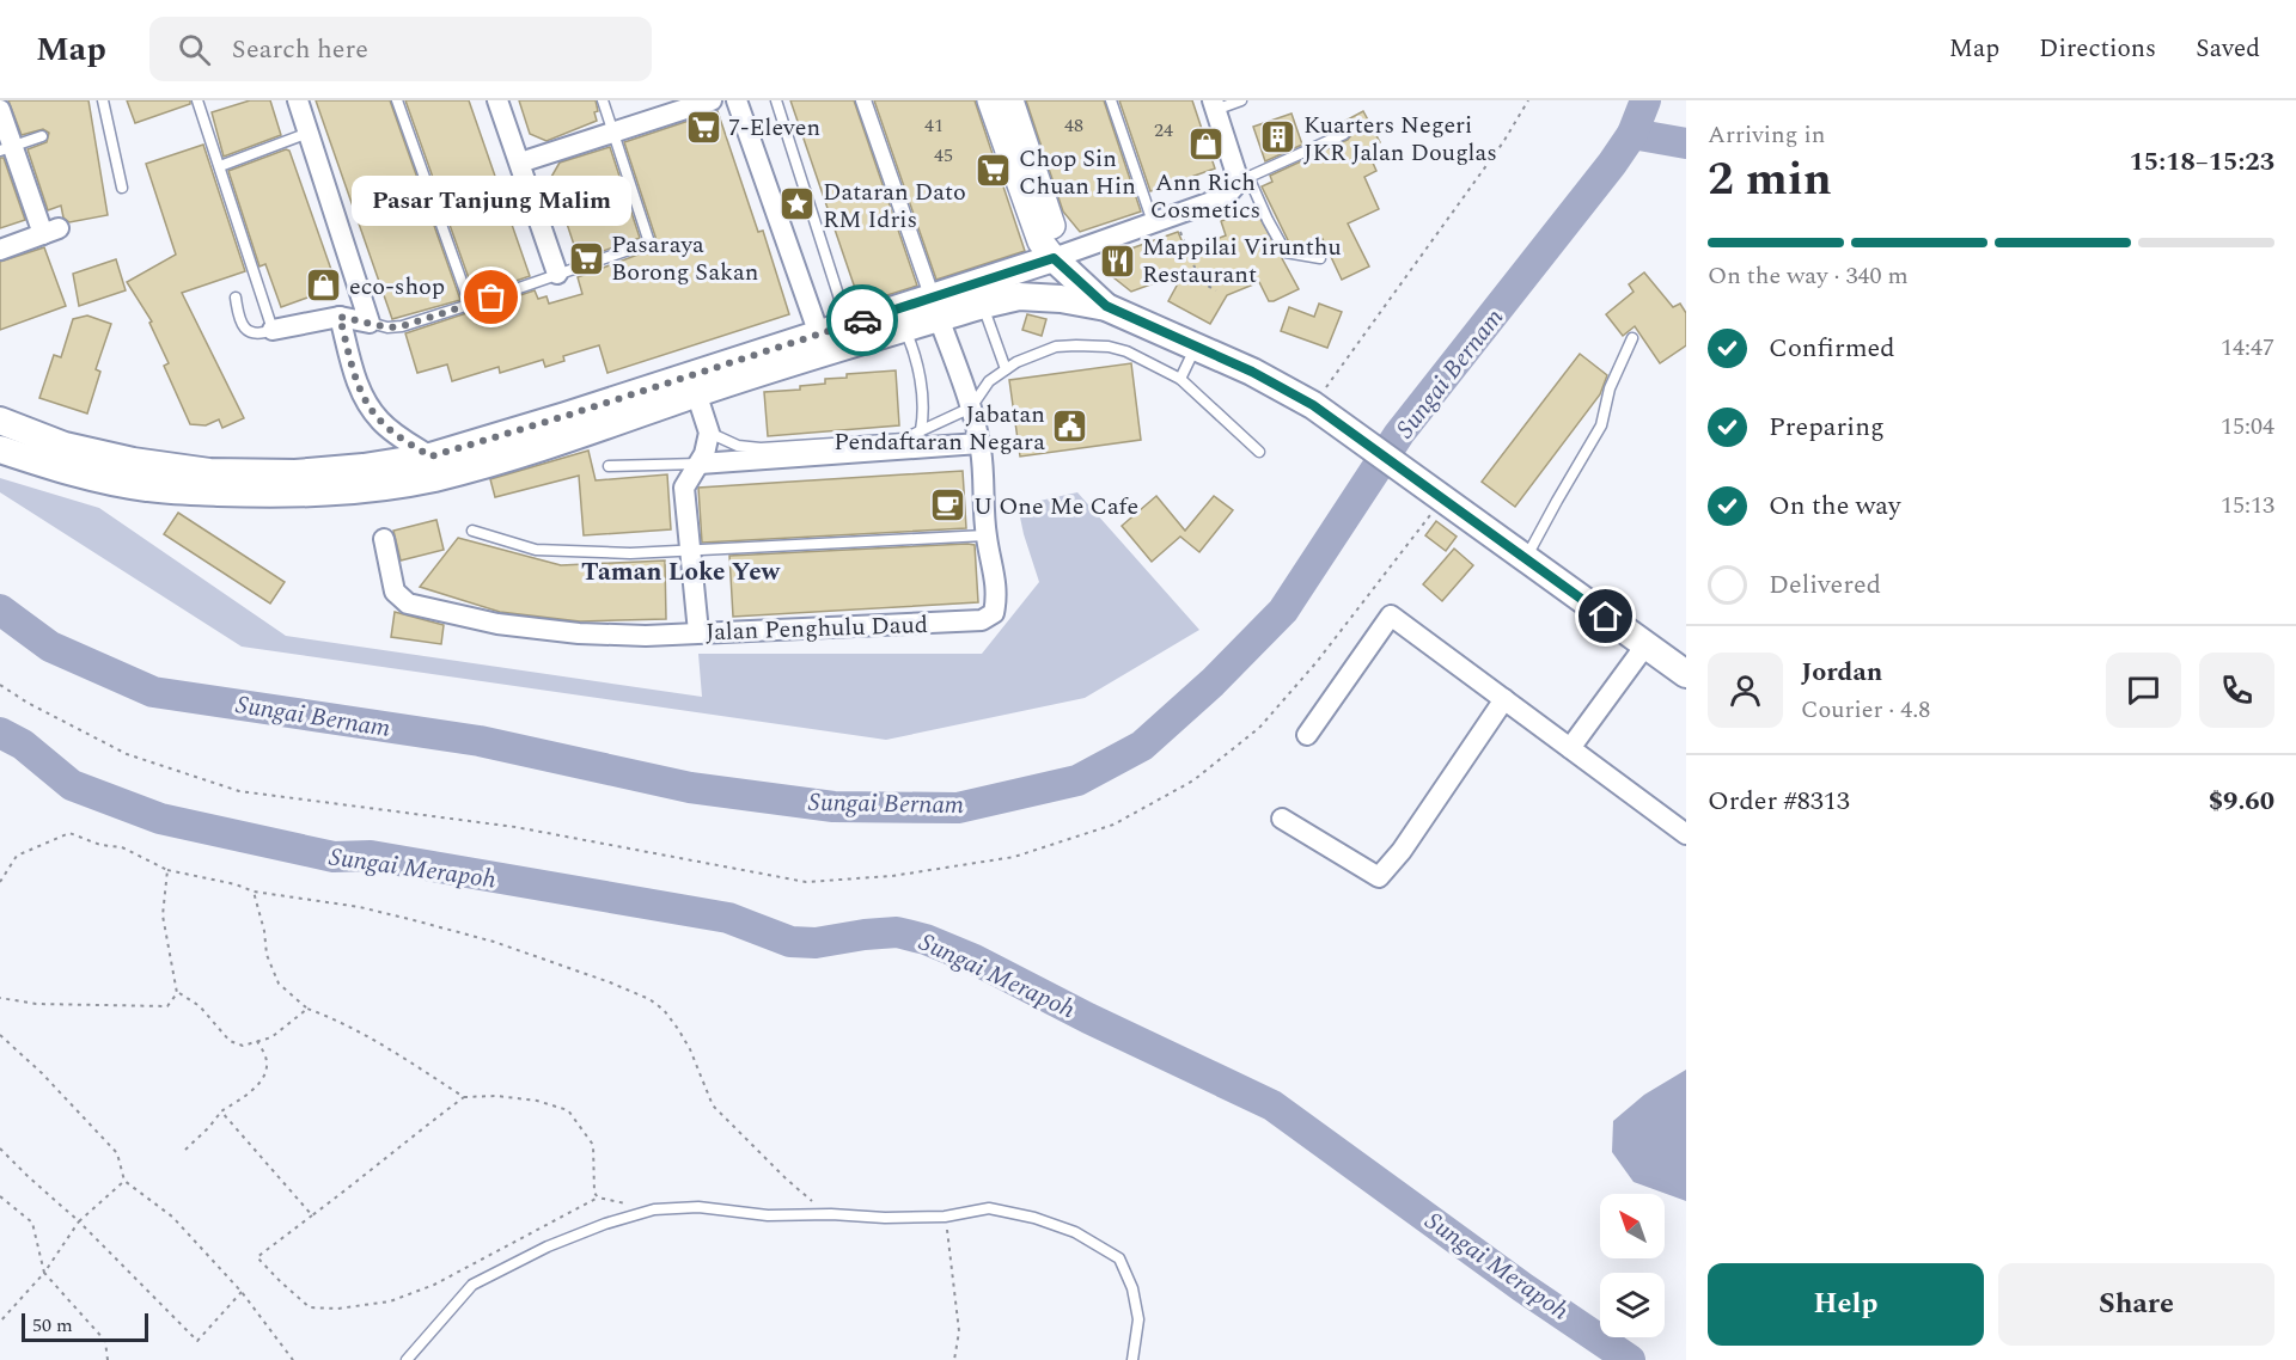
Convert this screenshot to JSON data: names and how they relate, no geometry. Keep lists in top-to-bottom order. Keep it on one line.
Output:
{"streets":{"street":["Jalan Penghulu Daud"]},"districts":["Taman Loke Yew"],"water":["Sungai Bernam","Sungai Merapoh"],"places":{"supermarket":["7-Eleven","Chop Sin Chuan Hin","Pasaraya Borong Sakan"],"building":["Kuarters Negeri JKR Jalan Douglas"],"shop":["Ann Rich Cosmetics","eco-shop"],"place":["Dataran Dato RM Idris"],"restaurant":["Mappilai Virunthu Restaurant"],"other":["Pasar Tanjung Malim"],"public building":["Jabatan Pendaftaran Negara"],"cafe":["U One Me Cafe"]},"house_numbers":["41","48","24","45"],"scale_bar":"50 m","north":"top left","page":{"header":"Map","search":"Search here","nav":["Map","Directions","Saved"],"heading":["2 min","Arriving in","15:18–15:23"],"panel":["Jordan","Courier · 4.8","Order #8313","$9.60"],"bubble":"Pasar Tanjung Malim","bar":"On the way · 340 m","list":[["Confirmed","14:47"],["Preparing","15:04"],["On the way","15:13"],"Delivered"],"buttons":["Help","Share"],"scale":"50 m"}}
